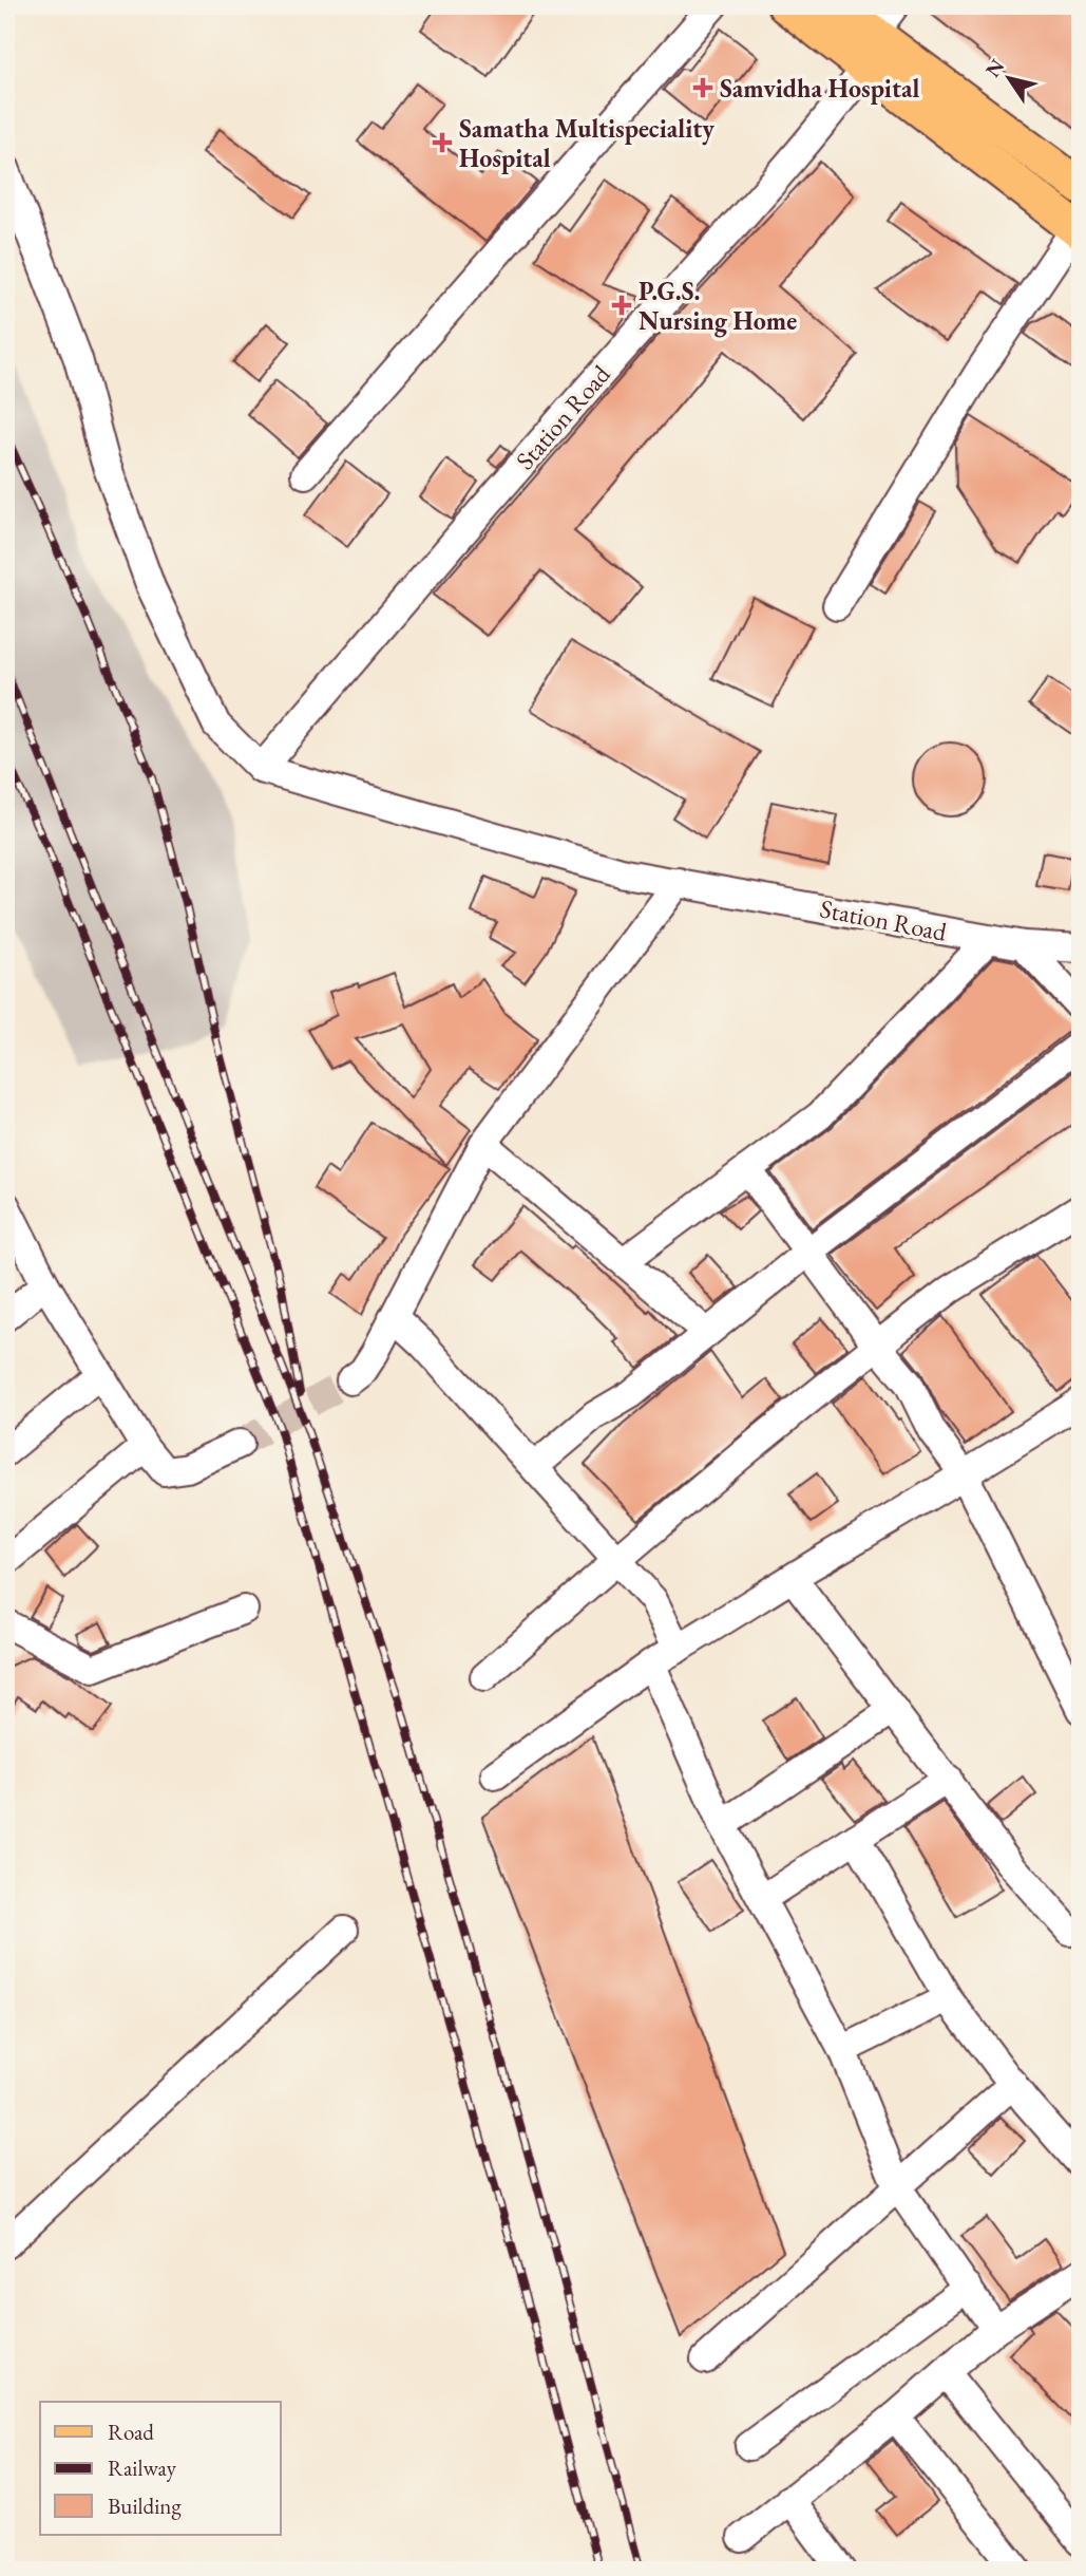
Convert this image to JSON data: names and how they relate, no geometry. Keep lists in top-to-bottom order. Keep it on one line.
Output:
{"streets":{"street":["Station Road"]},"places":{"health":["Samvidha Hospital","Samatha Multispeciality Hospital","P.G.S. Nursing Home"]},"legend":["Road","Railway","Building"],"north":"top left"}
